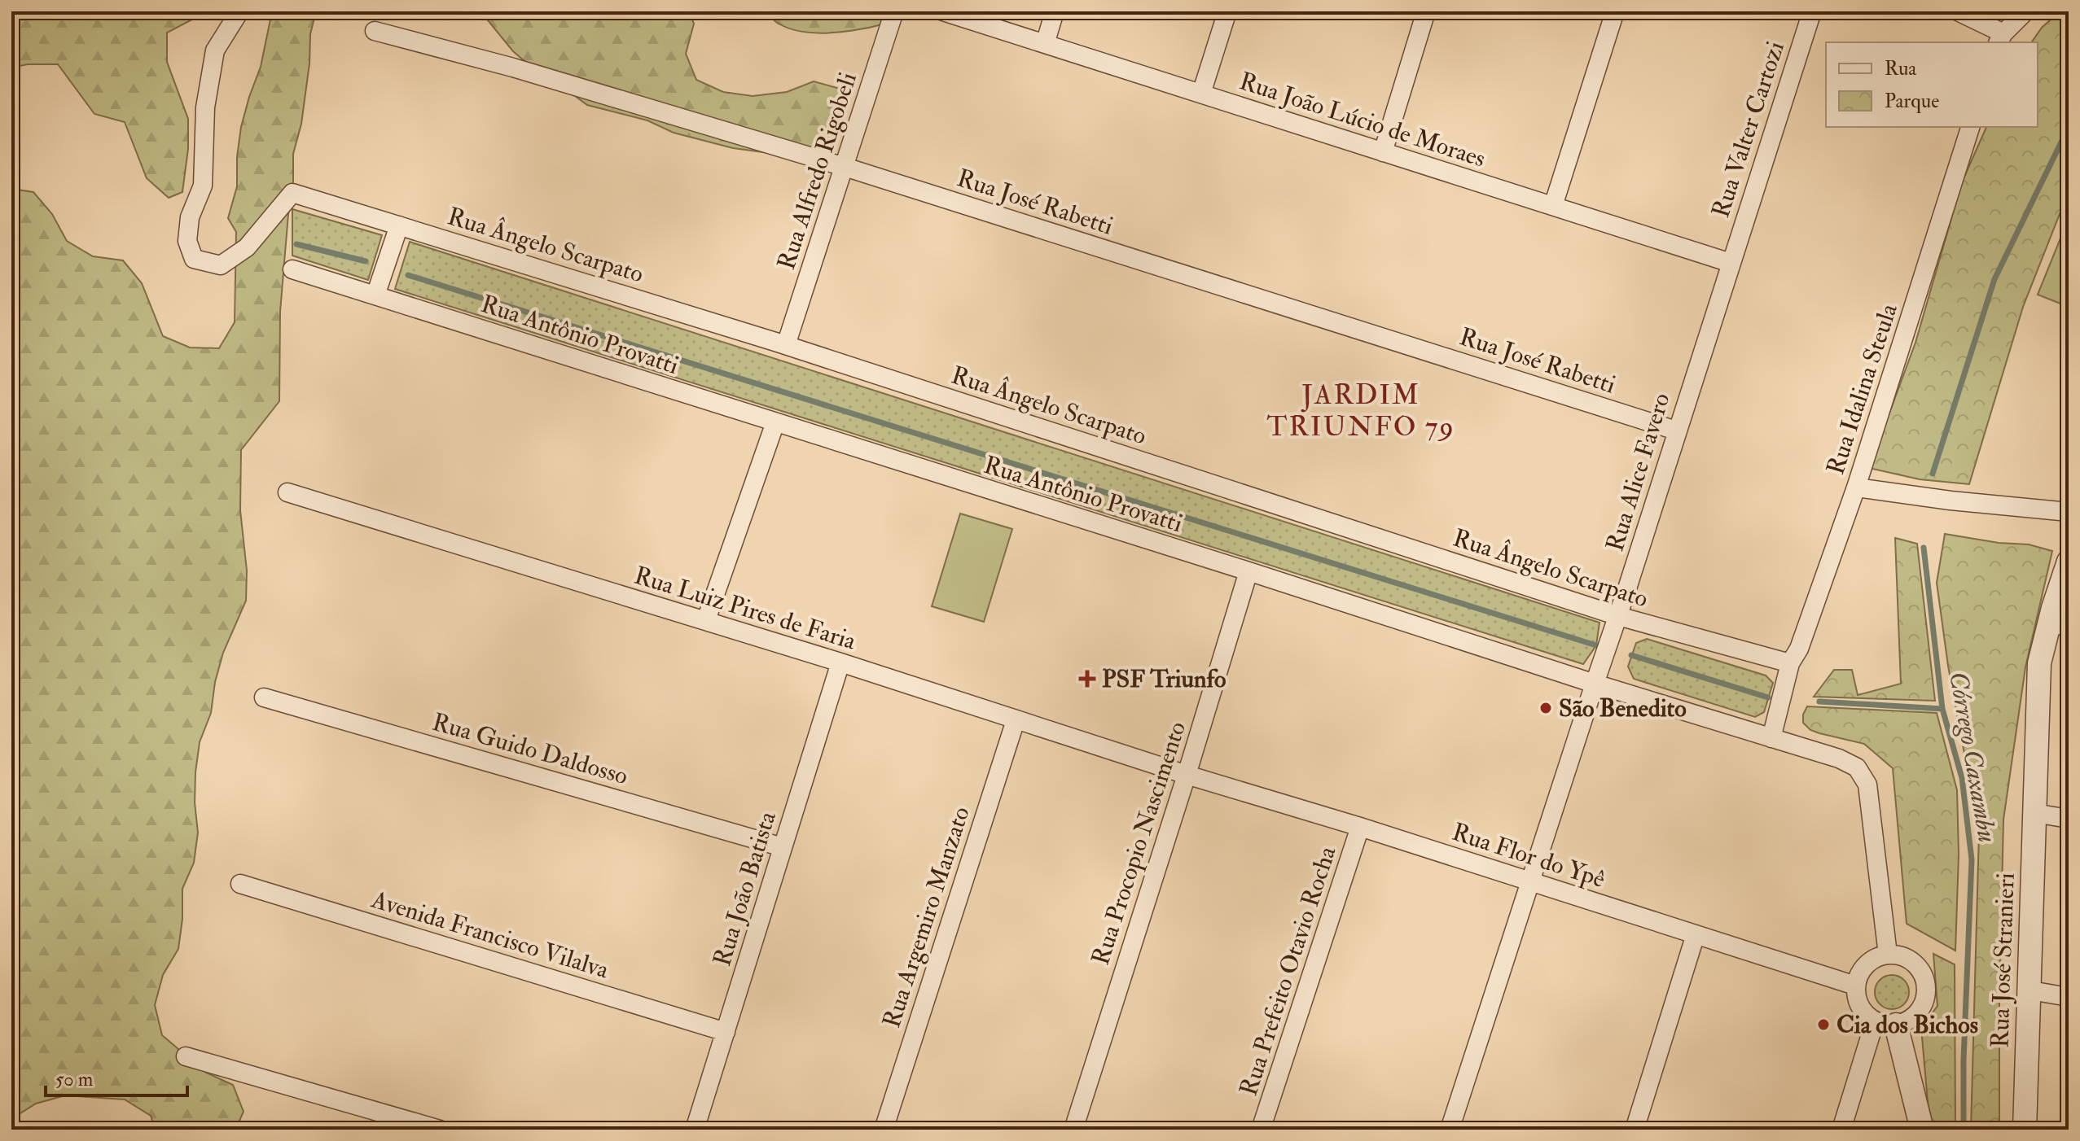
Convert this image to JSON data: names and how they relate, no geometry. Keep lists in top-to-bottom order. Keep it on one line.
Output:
{"streets":{"street":["Rua João Lúcio de Moraes","Rua Valter Cartozi","Rua Alfredo Rigobeli","Rua José Rabetti","Rua Ângelo Scarpato","Rua Antônio Provatti","Rua Idalina Steula","Rua Alice Favero","Rua Luiz Pires de Faria","Rua Guido Daldosso","Rua Procopio Nascimento","Rua Flor do Ypê","Rua João Batista","Rua Argemiro Manzato","Avenida Francisco Vilalva","Rua José Stranieri","Rua Prefeito Otavio Rocha"]},"crossings":[["Rua João Lúcio de Moraes","Rua Valter Cartozi"],["Rua João Lúcio de Moraes","Rua Alice Favero"],["Rua Valter Cartozi","Rua Alice Favero"],["Rua Alfredo Rigobeli","Rua José Rabetti"],["Rua Alfredo Rigobeli","Rua Ângelo Scarpato"],["Rua José Rabetti","Rua Alice Favero"],["Rua Ângelo Scarpato","Rua Idalina Steula"],["Rua Ângelo Scarpato","Rua Alice Favero"],["Rua Antônio Provatti","Rua Idalina Steula"],["Rua Antônio Provatti","Rua Alice Favero"],["Rua Antônio Provatti","Rua Procopio Nascimento"],["Rua Antônio Provatti","Rua Flor do Ypê"],["Rua Alice Favero","Rua Flor do Ypê"],["Rua Luiz Pires de Faria","Rua Procopio Nascimento"],["Rua Luiz Pires de Faria","Rua Flor do Ypê"],["Rua Luiz Pires de Faria","Rua João Batista"],["Rua Luiz Pires de Faria","Rua Argemiro Manzato"],["Rua Guido Daldosso","Rua João Batista"],["Rua Procopio Nascimento","Rua Flor do Ypê"],["Rua Flor do Ypê","Rua Prefeito Otavio Rocha"],["Rua João Batista","Avenida Francisco Vilalva"]],"districts":["JARDIM TRIUNFO 79"],"water":["Córrego Caxambu"],"places":{"health":["PSF Triunfo"],"other":["São Benedito","Cia dos Bichos"]},"legend":["Rua","Parque"],"scale_bar":"50 m"}
